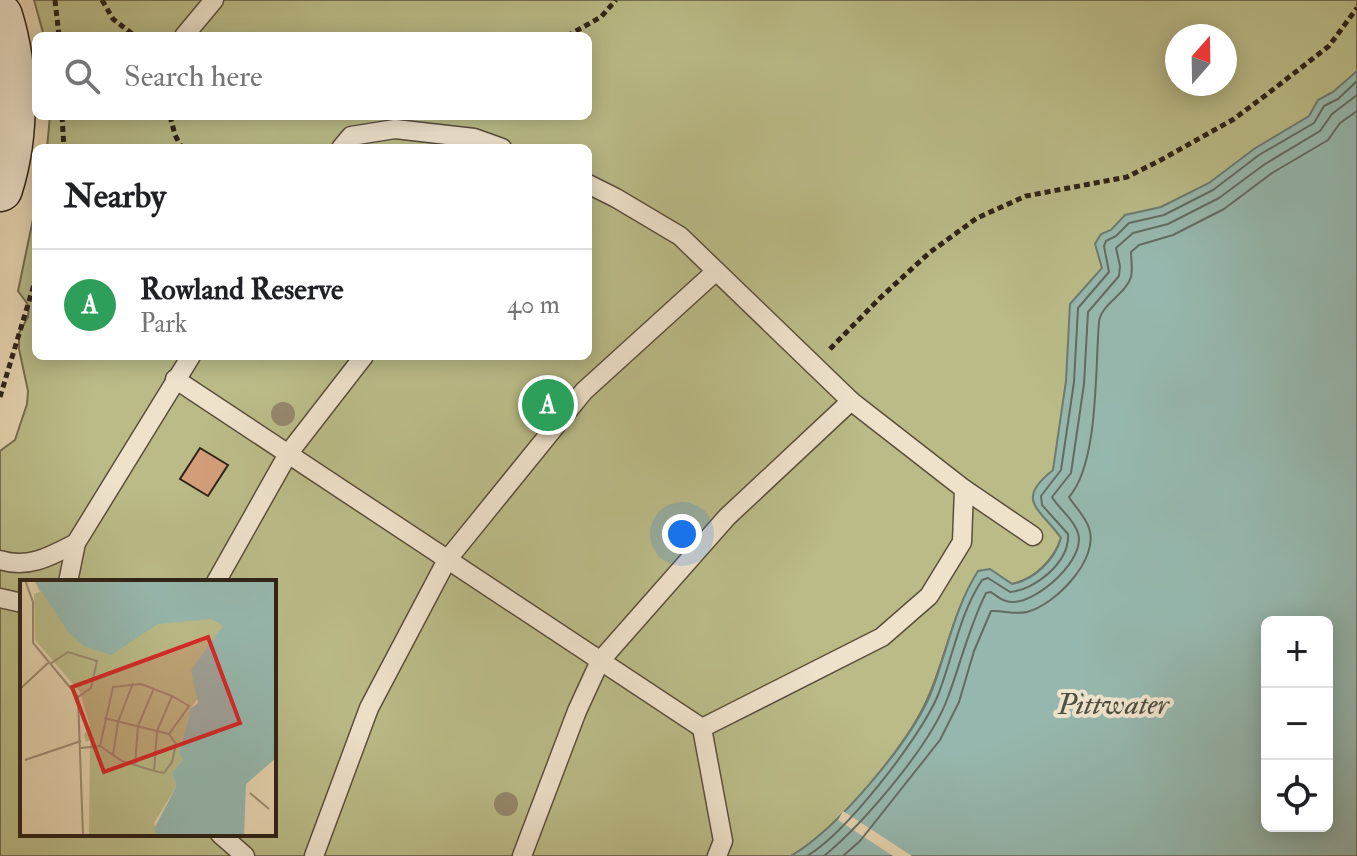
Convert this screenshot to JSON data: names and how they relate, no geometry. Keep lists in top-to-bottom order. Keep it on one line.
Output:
{"water":["Pittwater"],"north":"top","page":{"search":"Search here","heading":"Nearby","list":[{"mark":"A","name":"Rowland Reserve","note":"Park","value":"40 m"}],"pins":"A","map_buttons":["+","−"]}}
